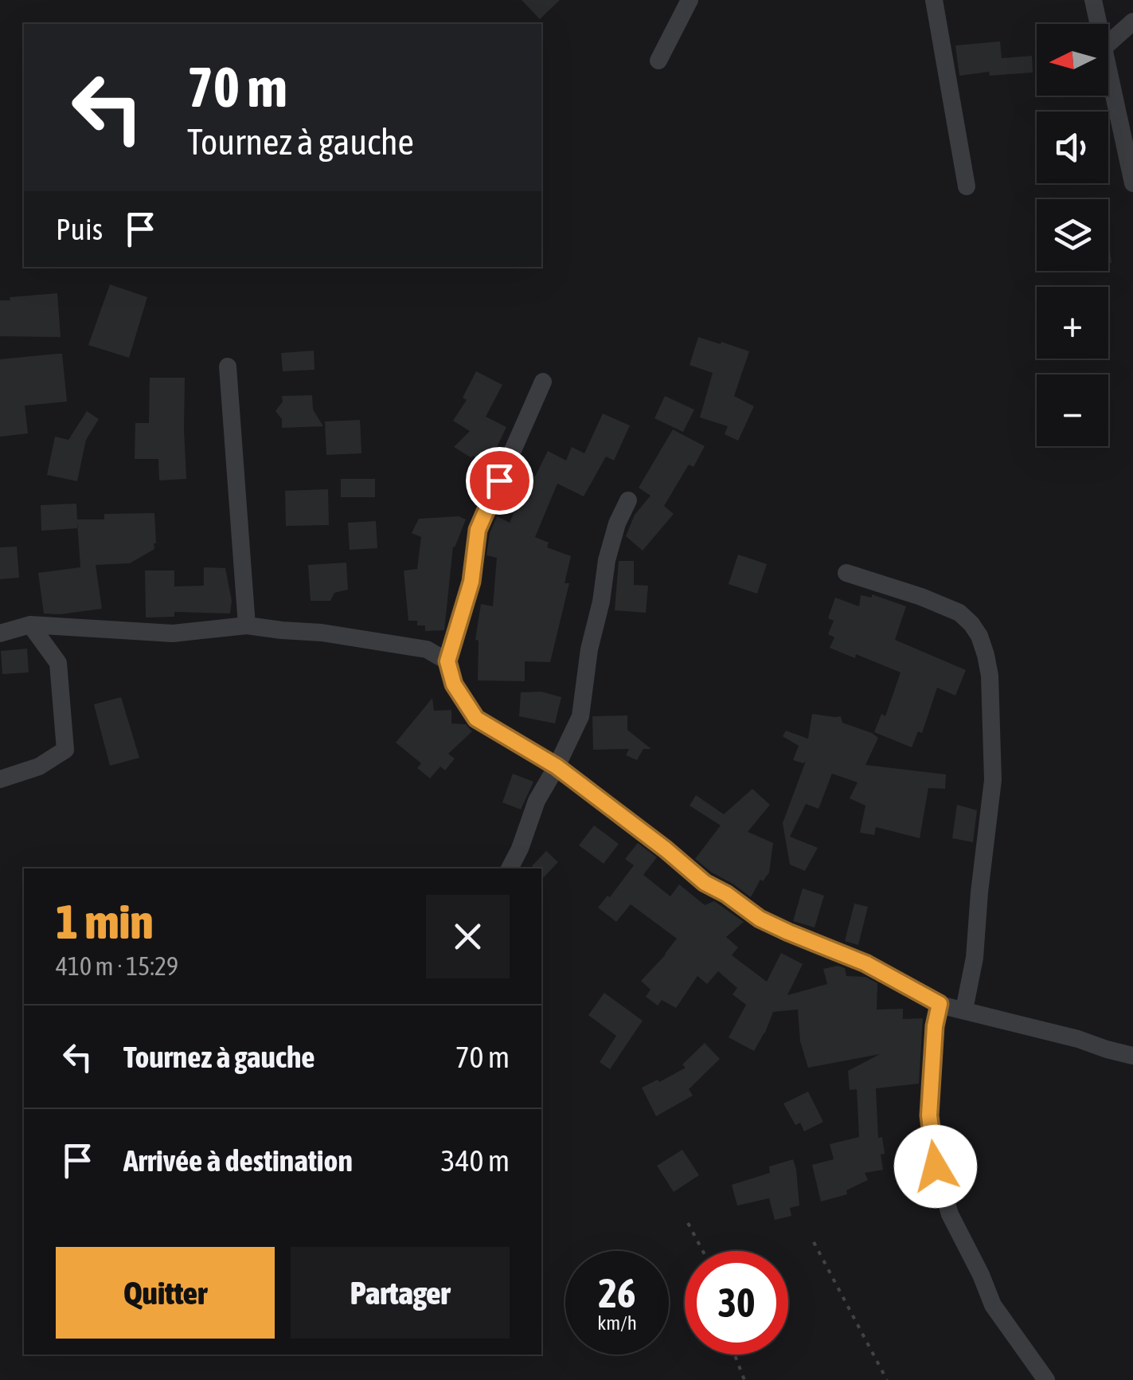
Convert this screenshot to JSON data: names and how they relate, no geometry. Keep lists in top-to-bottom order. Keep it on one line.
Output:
{"north":"left","page":{"map_buttons":["+","−"],"turn":["70 m","Tournez à gauche"],"then":"Puis","heading":["1 min","410 m · 15:29"],"list":[{"name":"Tournez à gauche","value":"70 m"},{"name":"Arrivée à destination","value":"340 m"}],"buttons":["Quitter","Partager"],"speed":"26 km/h","limit":"30"}}
